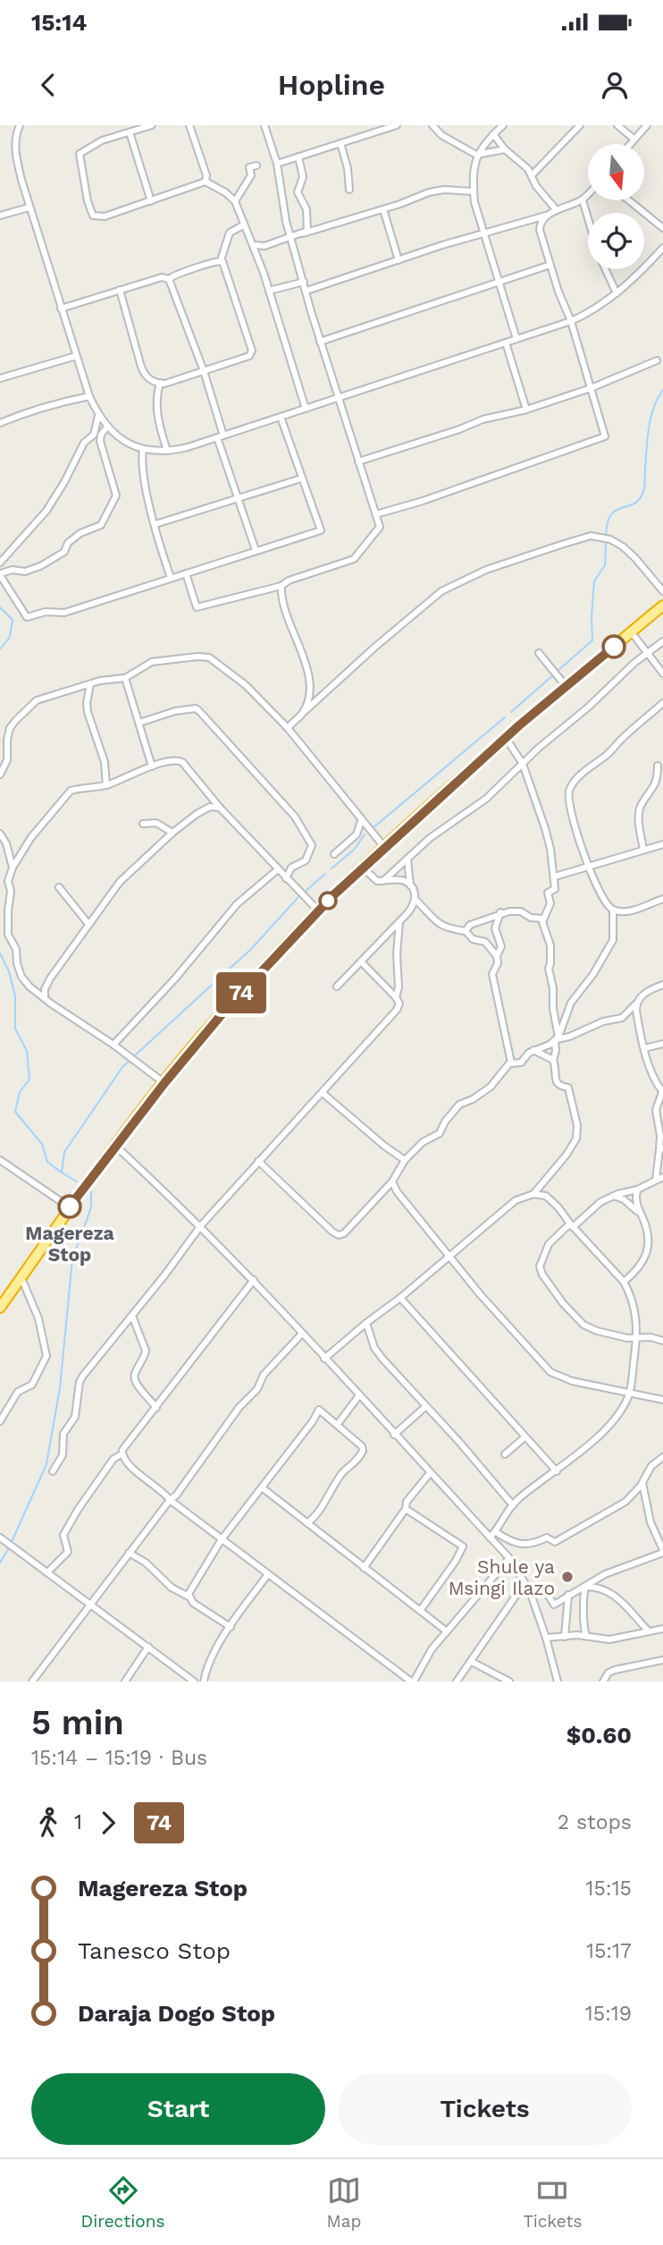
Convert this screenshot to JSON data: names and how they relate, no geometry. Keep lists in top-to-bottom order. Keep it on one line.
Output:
{"places":["Magereza Stop","Shule ya Msingi Ilazo"],"lines":["bus line 74"],"north":"bottom","page":{"status":"15:14","header":"Hopline","on_map":"74","heading":["5 min","15:14 – 15:19 · Bus","$0.60"],"legs":["1","74","2 stops"],"list":[{"name":"Magereza Stop","value":"15:15"},{"name":"Tanesco Stop","value":"15:17"},{"name":"Daraja Dogo Stop","value":"15:19"}],"buttons":["Start","Tickets"],"tabs":["Directions","Map","Tickets"]}}
